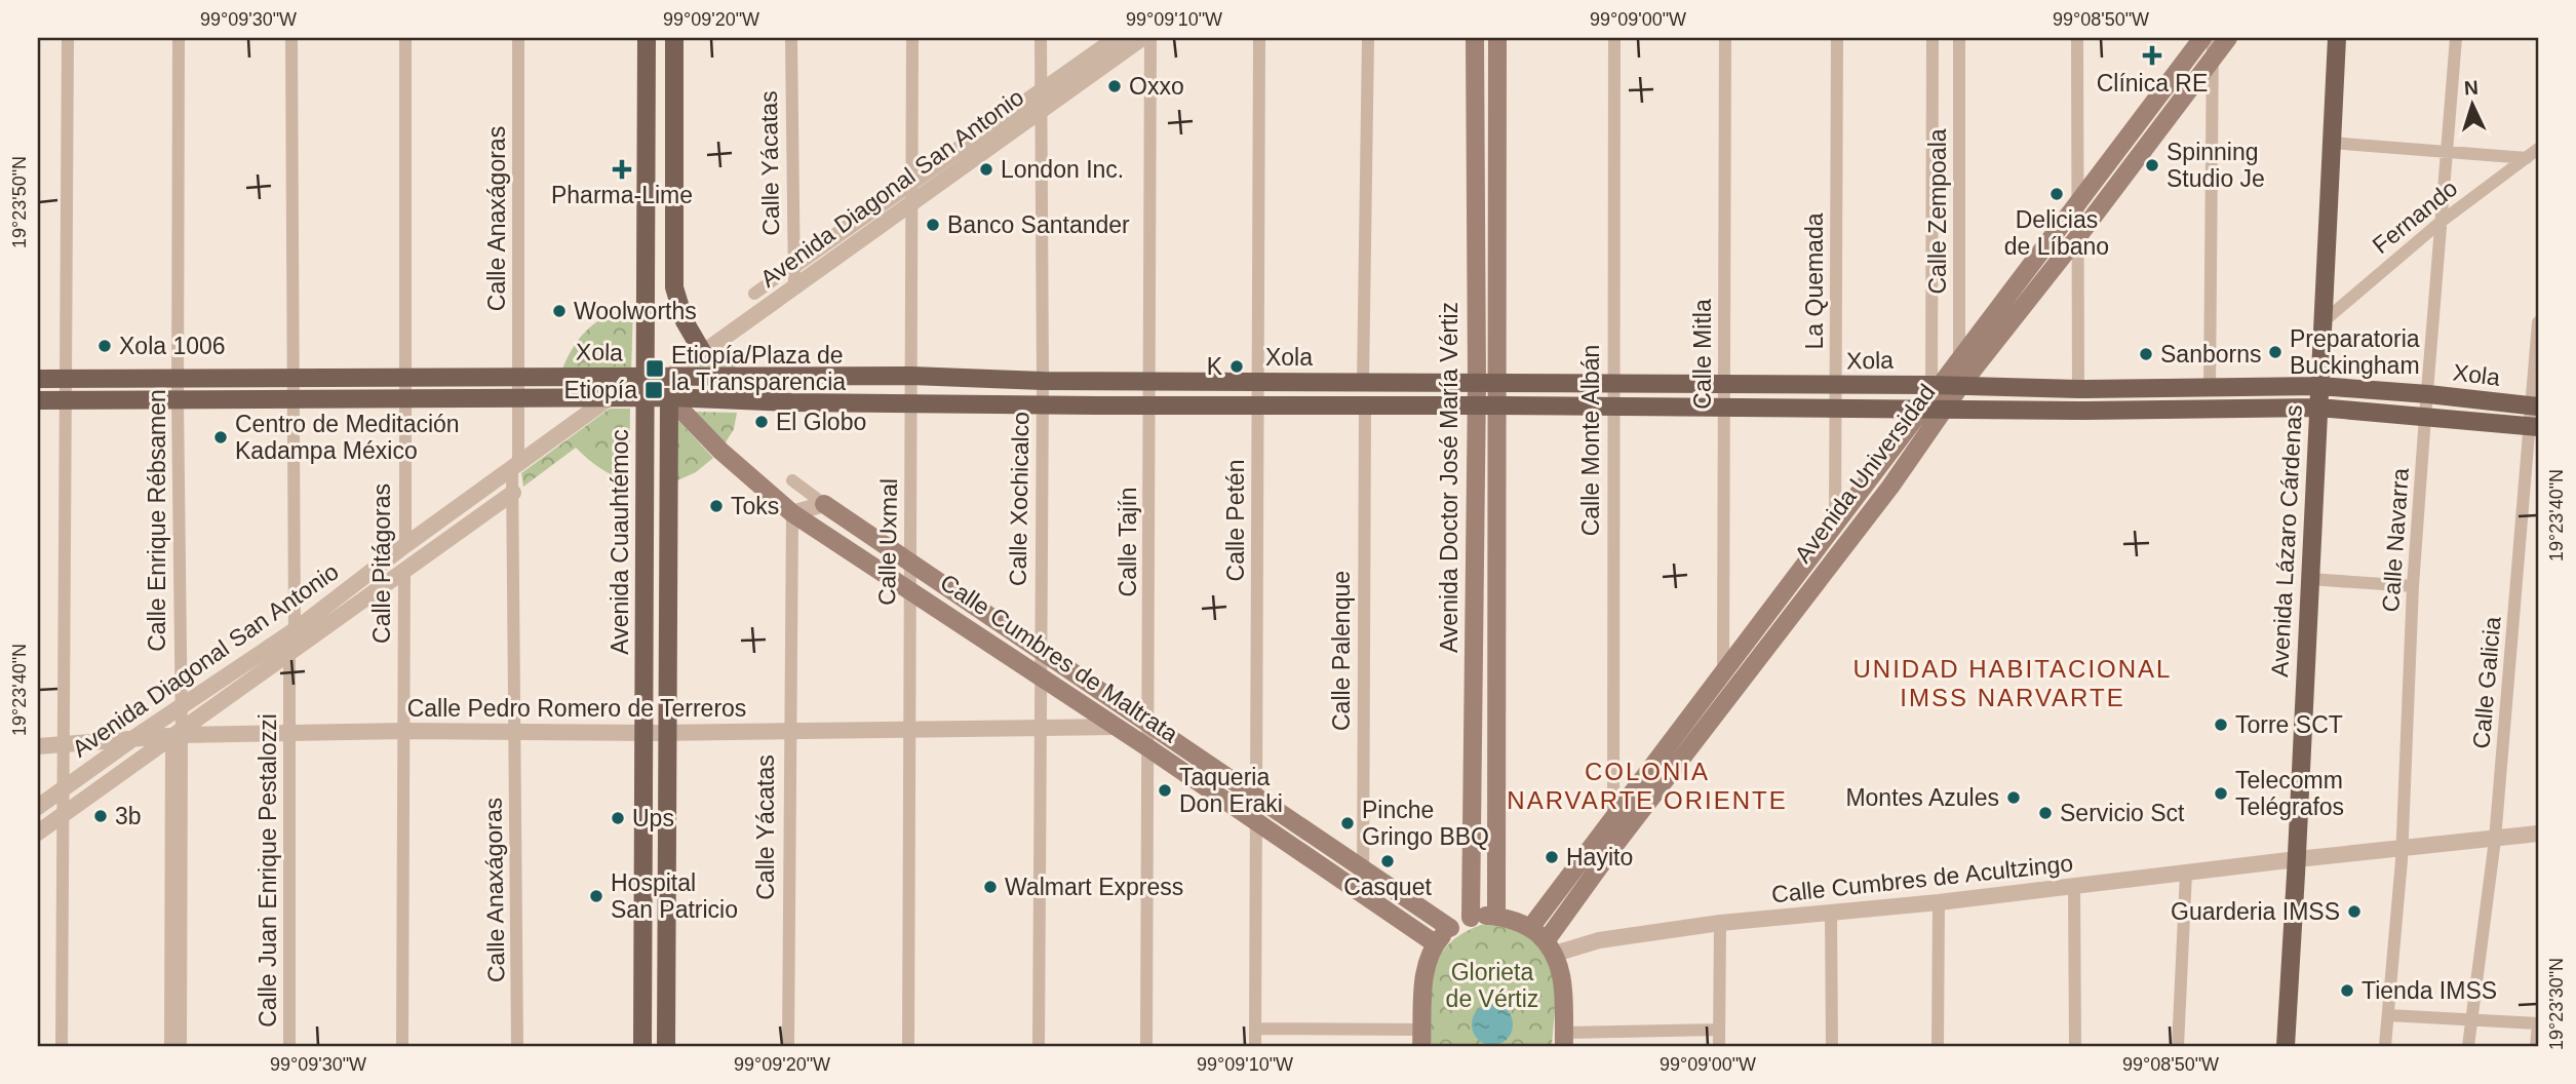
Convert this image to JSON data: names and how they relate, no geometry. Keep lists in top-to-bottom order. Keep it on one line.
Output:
{"streets":{"main road":["Xola","Avenida Universidad","Avenida Doctor José María Vértiz","Avenida Lázaro Cárdenas","Avenida Cuauhtémoc","Calle Cumbres de Maltrata"],"street":["Calle Yácatas","Avenida Diagonal San Antonio","Calle Zempoala","Fernando","Calle Anaxágoras","La Quemada","Calle Mitla","Calle Monte Albán","Calle Xochicalco","Calle Enrique Rébsamen","Calle Petén","Calle Navarra","Calle Uxmal","Calle Tajín","Calle Pitágoras","Calle Palenque","Calle Galicia","Calle Pedro Romero de Terreros","Calle Juan Enrique Pestalozzi","Calle Cumbres de Acultzingo"]},"crossings":[["Calle Yácatas","Avenida Diagonal San Antonio"],["Calle Yácatas","Calle Cumbres de Maltrata"],["Calle Yácatas","Calle Pedro Romero de Terreros"],["Avenida Diagonal San Antonio","Calle Anaxágoras"],["Avenida Diagonal San Antonio","Xola"],["Avenida Diagonal San Antonio","Calle Xochicalco"],["Avenida Diagonal San Antonio","Calle Enrique Rébsamen"],["Avenida Diagonal San Antonio","Avenida Cuauhtémoc"],["Avenida Diagonal San Antonio","Calle Uxmal"],["Avenida Diagonal San Antonio","Calle Pitágoras"],["Avenida Diagonal San Antonio","Calle Pedro Romero de Terreros"],["Avenida Diagonal San Antonio","Calle Juan Enrique Pestalozzi"],["Calle Zempoala","Xola"],["Calle Zempoala","Avenida Universidad"],["Fernando","Calle Navarra"],["Fernando","Avenida Lázaro Cárdenas"],["Calle Anaxágoras","Xola"],["Calle Anaxágoras","Calle Pedro Romero de Terreros"],["La Quemada","Xola"],["La Quemada","Avenida Universidad"],["Xola","Calle Mitla"],["Xola","Calle Monte Albán"],["Xola","Avenida Universidad"],["Xola","Avenida Doctor José María Vértiz"],["Xola","Calle Xochicalco"],["Xola","Calle Enrique Rébsamen"],["Xola","Calle Petén"],["Xola","Calle Navarra"],["Xola","Avenida Lázaro Cárdenas"],["Xola","Avenida Cuauhtémoc"],["Xola","Calle Uxmal"],["Xola","Calle Tajín"],["Xola","Calle Pitágoras"],["Xola","Calle Palenque"],["Xola","Calle Cumbres de Maltrata"],["Xola","Calle Galicia"],["Calle Mitla","Avenida Universidad"],["Calle Monte Albán","Avenida Universidad"],["Avenida Universidad","Calle Cumbres de Acultzingo"],["Calle Xochicalco","Calle Cumbres de Maltrata"],["Calle Xochicalco","Calle Pedro Romero de Terreros"],["Calle Enrique Rébsamen","Calle Pedro Romero de Terreros"],["Calle Petén","Calle Cumbres de Maltrata"],["Calle Navarra","Calle Cumbres de Acultzingo"],["Avenida Lázaro Cárdenas","Calle Cumbres de Acultzingo"],["Avenida Cuauhtémoc","Calle Cumbres de Maltrata"],["Avenida Cuauhtémoc","Calle Pedro Romero de Terreros"],["Calle Uxmal","Calle Cumbres de Maltrata"],["Calle Uxmal","Calle Pedro Romero de Terreros"],["Calle Tajín","Calle Cumbres de Maltrata"],["Calle Pitágoras","Calle Pedro Romero de Terreros"],["Calle Palenque","Calle Cumbres de Maltrata"],["Calle Cumbres de Maltrata","Calle Pedro Romero de Terreros"],["Calle Galicia","Calle Cumbres de Acultzingo"],["Calle Pedro Romero de Terreros","Calle Juan Enrique Pestalozzi"]],"districts":["UNIDAD HABITACIONAL IMSS NARVARTE","COLONIA NARVARTE ORIENTE"],"parks":["Glorieta de Vértiz"],"places":{"health":["Clínica RE","Pharma-Lime"],"other":["Oxxo","Spinning Studio Je","London Inc.","Delicias de Líbano","Banco Santander","Woolworths","Xola 1006","Preparatoria Buckingham","Sanborns","K","El Globo","Centro de Meditación Kadampa México","Toks","Torre SCT","Taqueria Don Eraki","Telecomm Telégrafos","Montes Azules","Servicio Sct","3b","Ups","Pinche Gringo BBQ","Hayito","Casquet","Walmart Express","Hospital San Patricio","Guarderia IMSS","Tienda IMSS"],"transit":["Etiopía/Plaza de la Transparencia","Etiopía"]},"north":"top","coordinates":["99°09'30\"W","99°09'20\"W","99°09'10\"W","99°09'00\"W","99°08'50\"W","19°23'50\"N","19°23'40\"N","19°23'30\"N"]}
